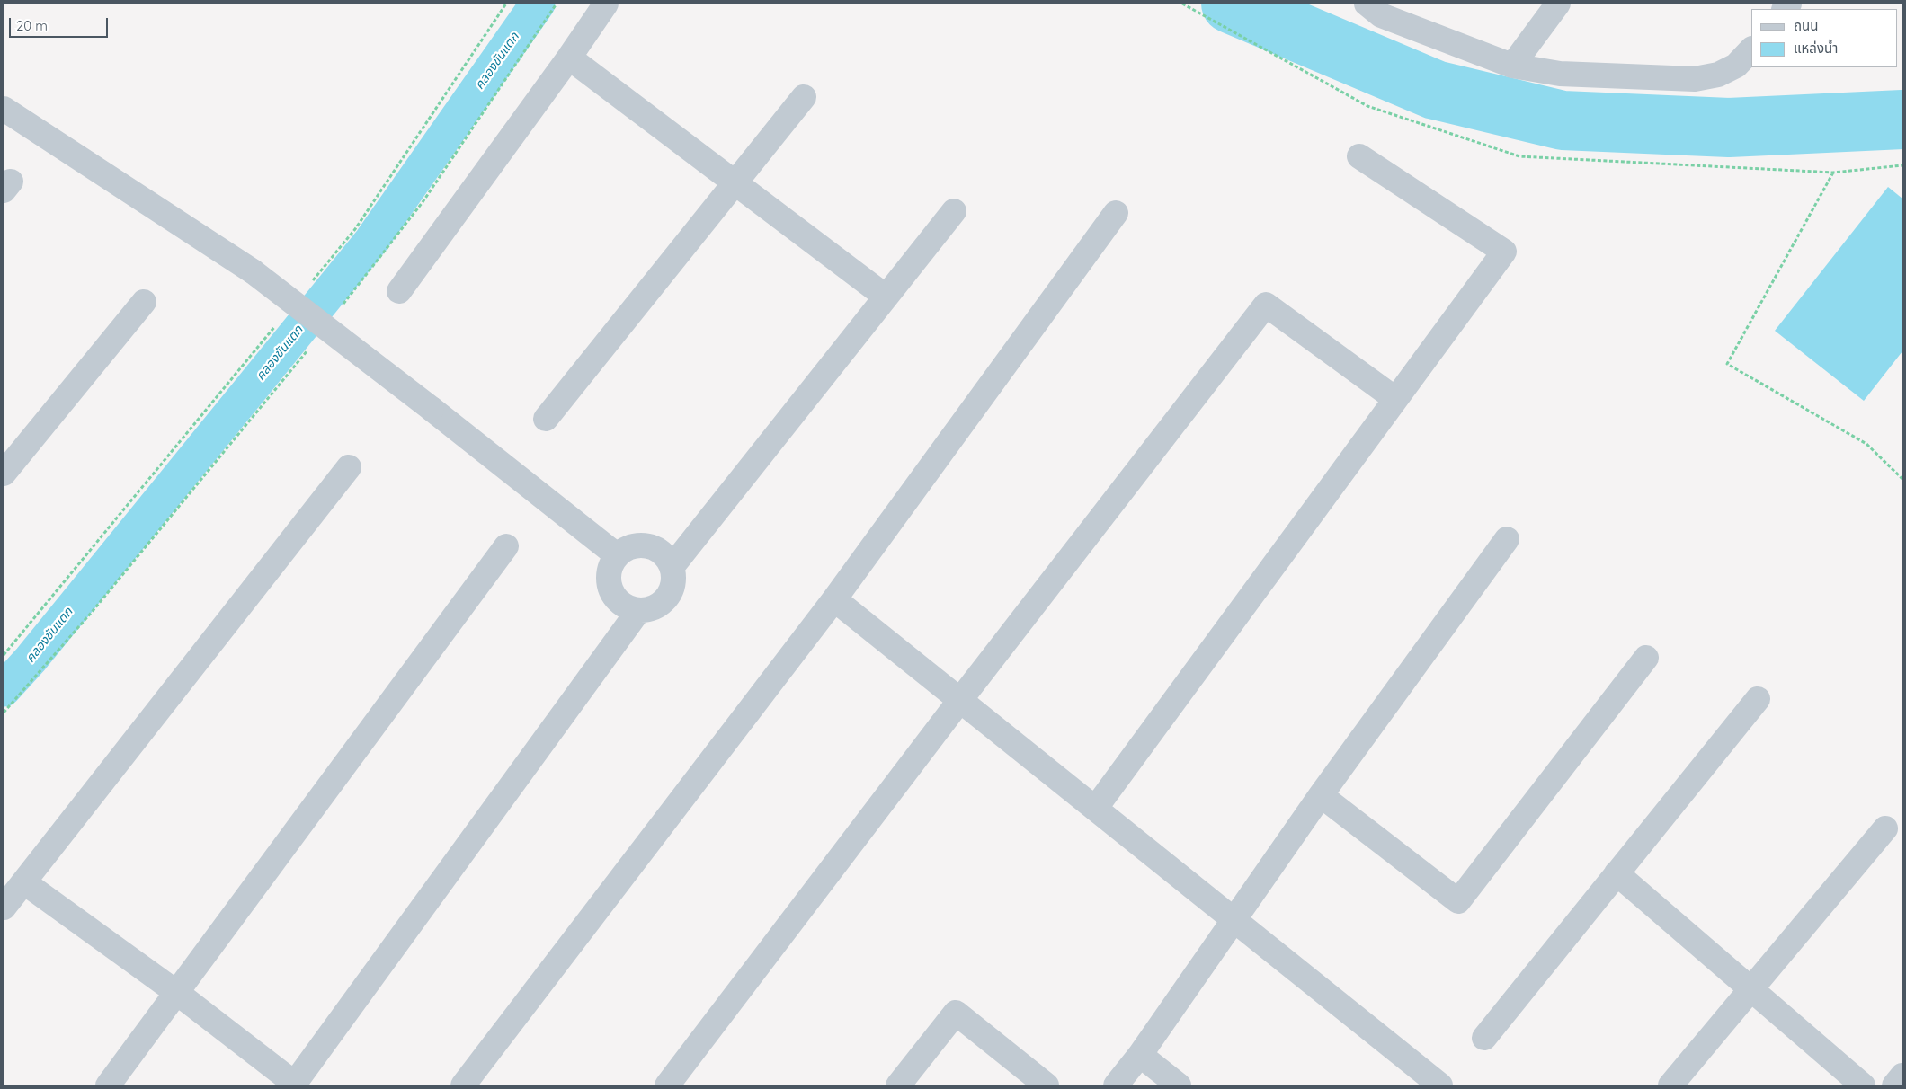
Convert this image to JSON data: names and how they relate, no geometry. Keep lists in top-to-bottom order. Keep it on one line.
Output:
{"water":["คลองขันแตก"],"legend":["ถนน","แหล่งน้ำ"],"scale_bar":"20 m"}
